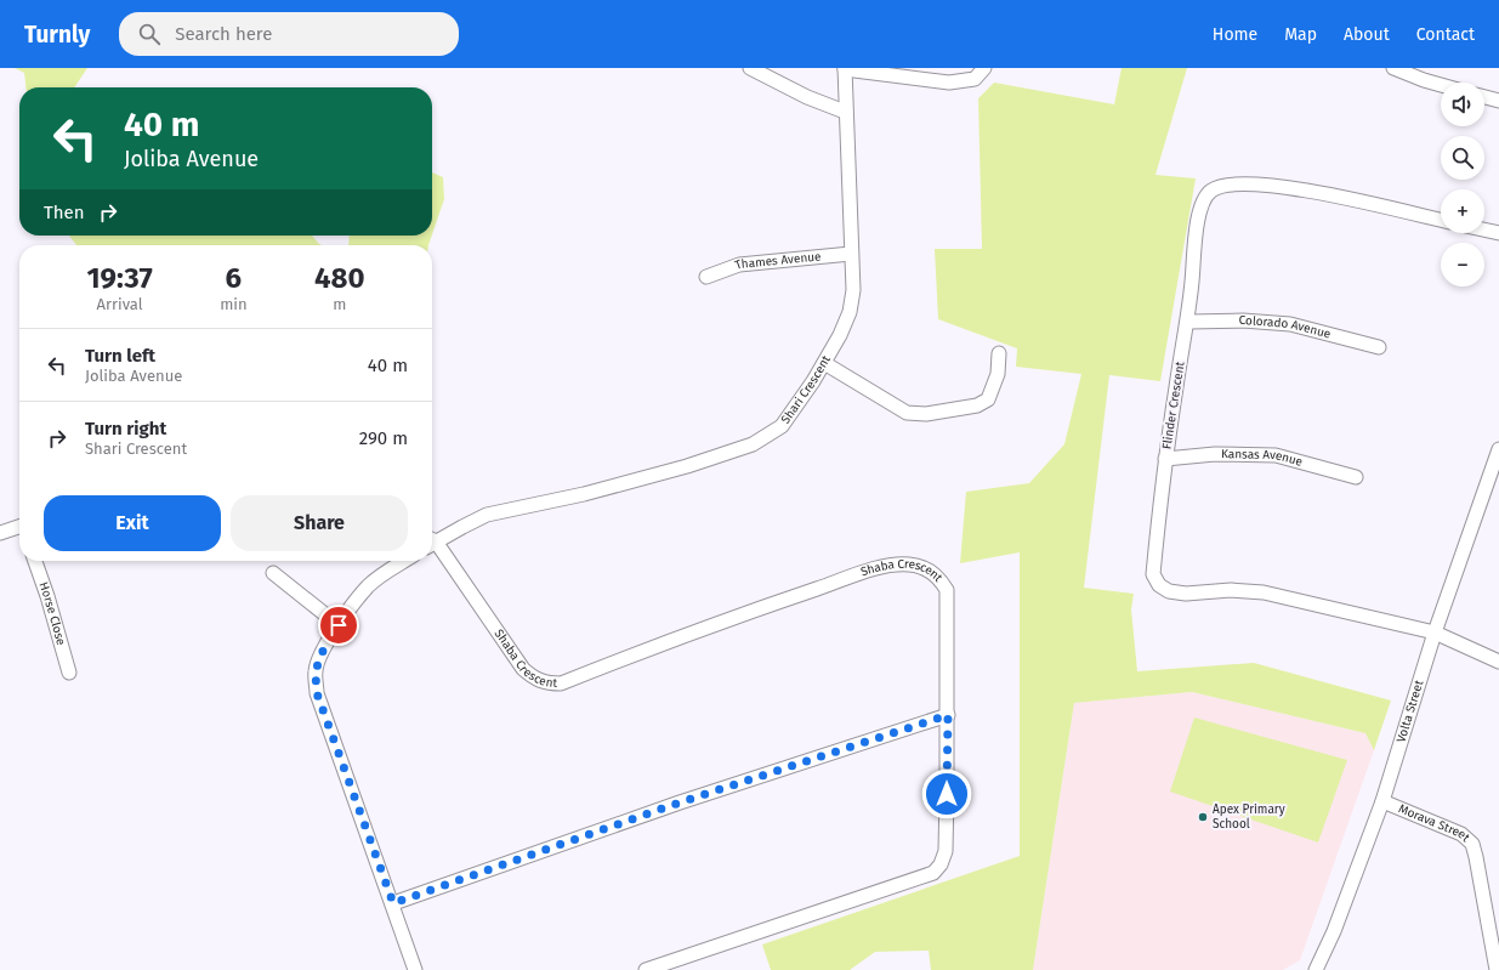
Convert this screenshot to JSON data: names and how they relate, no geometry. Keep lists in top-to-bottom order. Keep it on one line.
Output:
{"streets":{"street":["Thames Avenue","Colorado Avenue","Shari Crescent","Flinder Crescent","Kansas Avenue","Shaba Crescent","Horse Close","Volta Street","Morava Street"]},"crossings":[["Thames Avenue","Shari Crescent"],["Colorado Avenue","Flinder Crescent"],["Flinder Crescent","Kansas Avenue"],["Flinder Crescent","Volta Street"],["Volta Street","Morava Street"]],"places":["Apex Primary School"],"page":{"header":"Turnly","search":"Search here","nav":["Home","Map","About","Contact"],"map_buttons":["+","−"],"turn":["40 m","Joliba Avenue"],"then":"Then","eta":["19:37","Arrival","6","min","480","m"],"list":[{"name":"Turn left","note":"Joliba Avenue","value":"40 m"},{"name":"Turn right","note":"Shari Crescent","value":"290 m"}],"buttons":["Exit","Share"]}}
